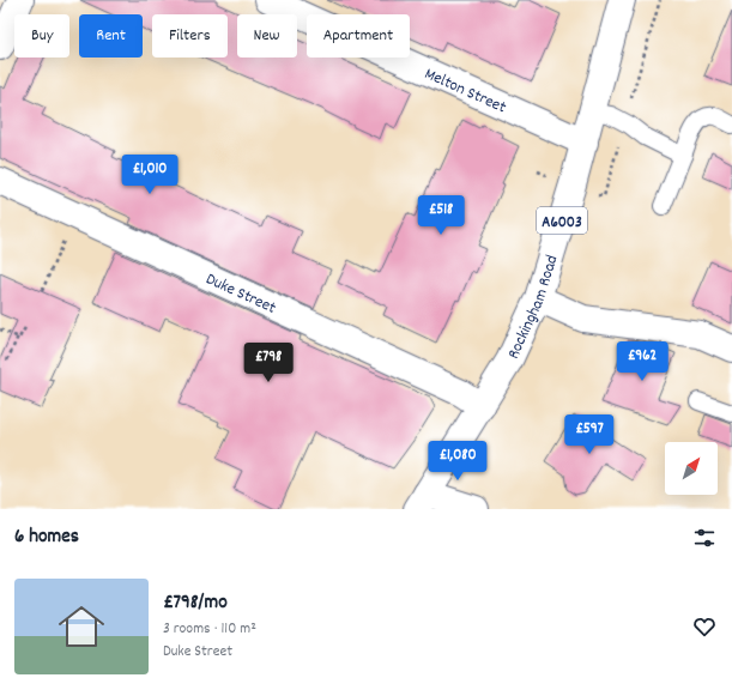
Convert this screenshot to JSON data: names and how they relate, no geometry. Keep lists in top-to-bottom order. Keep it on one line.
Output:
{"streets":{"street":["Melton Street","A6003","Duke Street","Rockingham Road"]},"crossings":[["Melton Street","Rockingham Road"],["Duke Street","Rockingham Road"]],"north":"top right","page":{"chip":["Buy","Rent","Filters","New","Apartment"],"price":["£1,010","£518","£962","£798","£597","£1,080"],"heading":"6 homes","list":[{"name":"£798/mo","note":"3 rooms · 110 m² · Duke Street"}]}}
